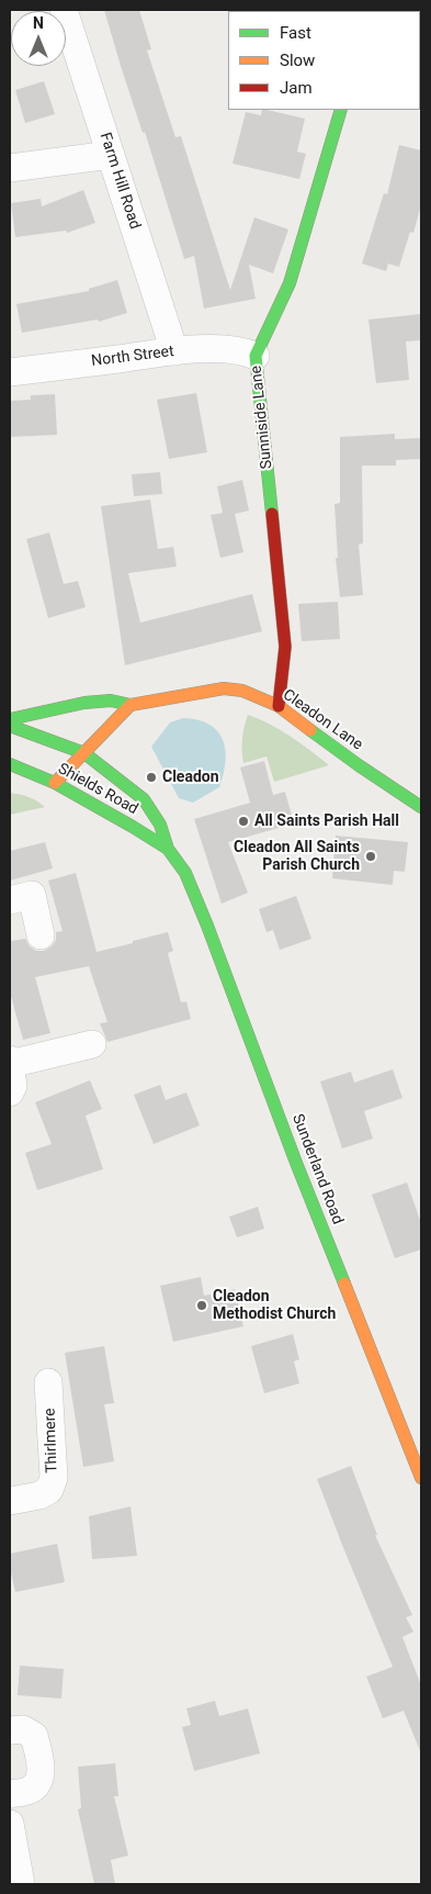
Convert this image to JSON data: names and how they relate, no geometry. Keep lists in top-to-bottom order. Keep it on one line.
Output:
{"streets":{"main road":["Sunniside Lane","Cleadon Lane","Shields Road","Sunderland Road"],"street":["Farm Hill Road","North Street","Thirlmere"]},"crossings":[["Farm Hill Road","North Street"],["North Street","Sunniside Lane"],["Sunniside Lane","Cleadon Lane"],["Shields Road","Sunderland Road"]],"places":["Cleadon","All Saints Parish Hall","Cleadon All Saints Parish Church","Cleadon Methodist Church"],"legend":["Fast","Slow","Jam"],"north":"top"}
